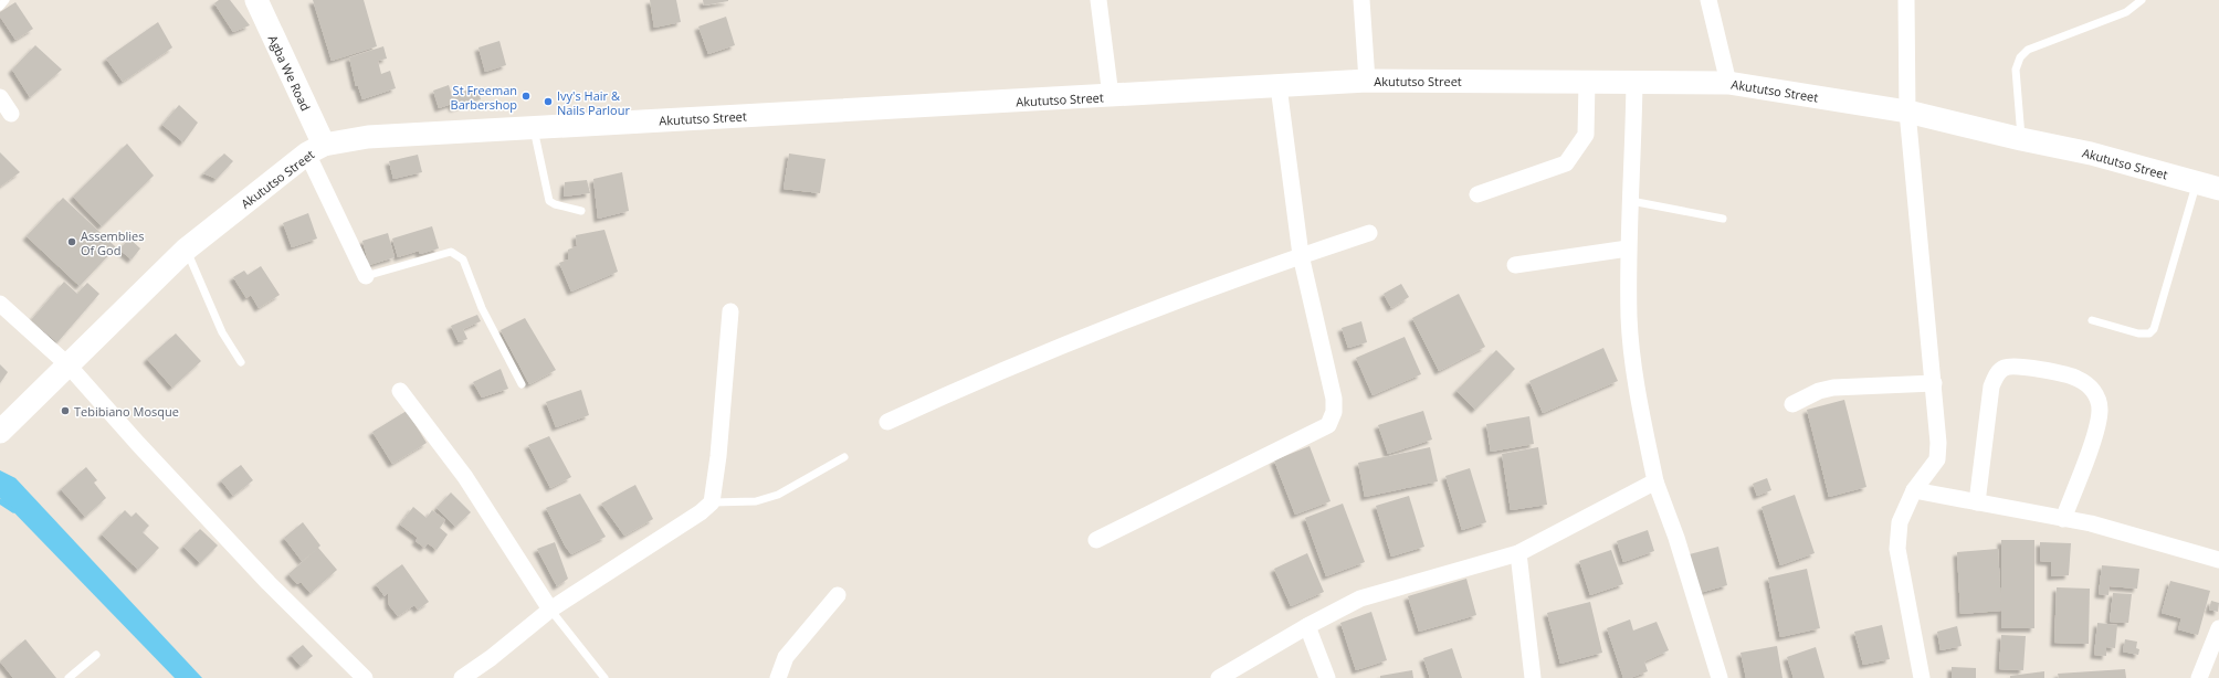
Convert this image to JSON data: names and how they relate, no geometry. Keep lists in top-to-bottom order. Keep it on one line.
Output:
{"streets":{"street":["Agba We Road","Akututso Street"]},"crossings":[["Agba We Road","Akututso Street"]],"places":["St Freeman Barbershop","Ivy's Hair & Nails Parlour","Assemblies Of God","Tebibiano Mosque"]}
